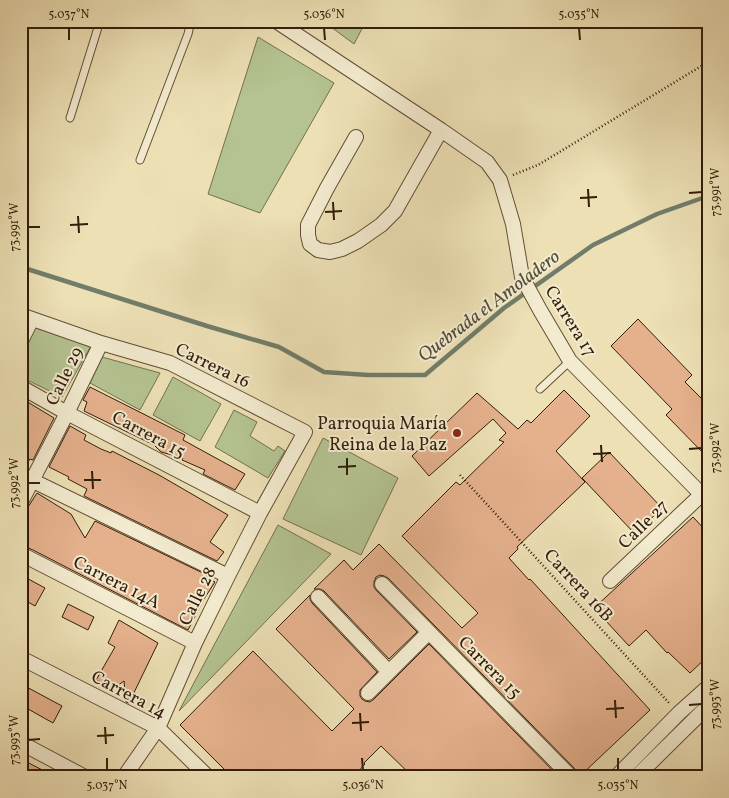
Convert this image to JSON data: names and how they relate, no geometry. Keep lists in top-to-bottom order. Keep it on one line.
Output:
{"streets":{"street":["Carrera 17","Carrera 16","Calle 29","Carrera 15","Calle 27","Carrera 14A","Calle 28","Carrera 14"],"path":["Carrera 16B"]},"crossings":[["Carrera 17","Calle 27"],["Carrera 16","Calle 29"],["Carrera 16","Calle 28"],["Calle 29","Carrera 15"],["Carrera 15","Calle 28"],["Carrera 14A","Calle 28"],["Calle 28","Carrera 14"]],"water":["Quebrada el Amoladero"],"places":["Parroquia María Reina de la Paz"],"coordinates":["5.037°N","5.036°N","5.035°N","73.991°W","73.992°W","73.993°W"]}
